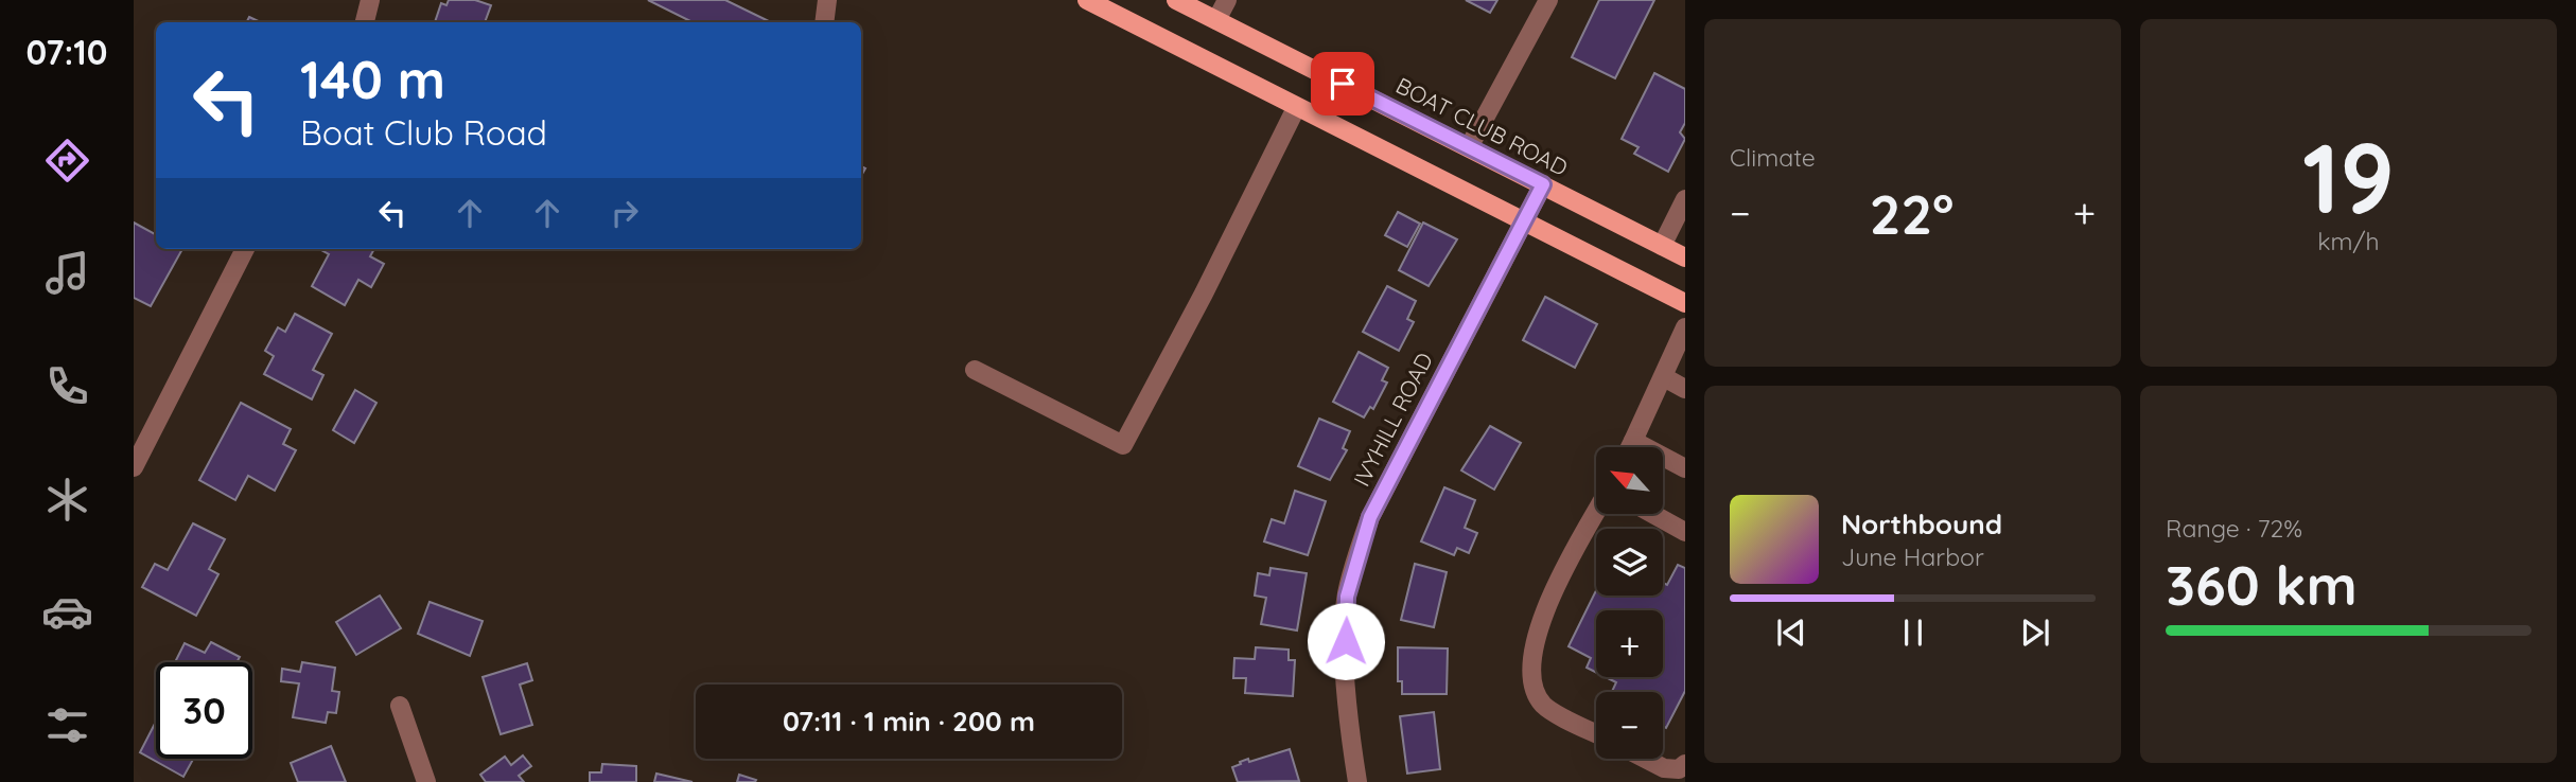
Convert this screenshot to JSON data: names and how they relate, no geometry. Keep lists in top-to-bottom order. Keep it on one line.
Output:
{"streets":{"main road":["BOAT CLUB ROAD"],"street":["IVYHILL ROAD"]},"crossings":[["BOAT CLUB ROAD","IVYHILL ROAD"]],"north":"top left","page":{"tabs":"07:10","tile":["Climate",["19","km/h"],["Range · 72%","360 km"]],"turn":["140 m","Boat Club Road"],"heat":["−","22°","+"],"map_buttons":["+","−"],"song":["Northbound","June Harbor"],"limit":"30","trip":"07:11 · 1 min · 200 m"}}
